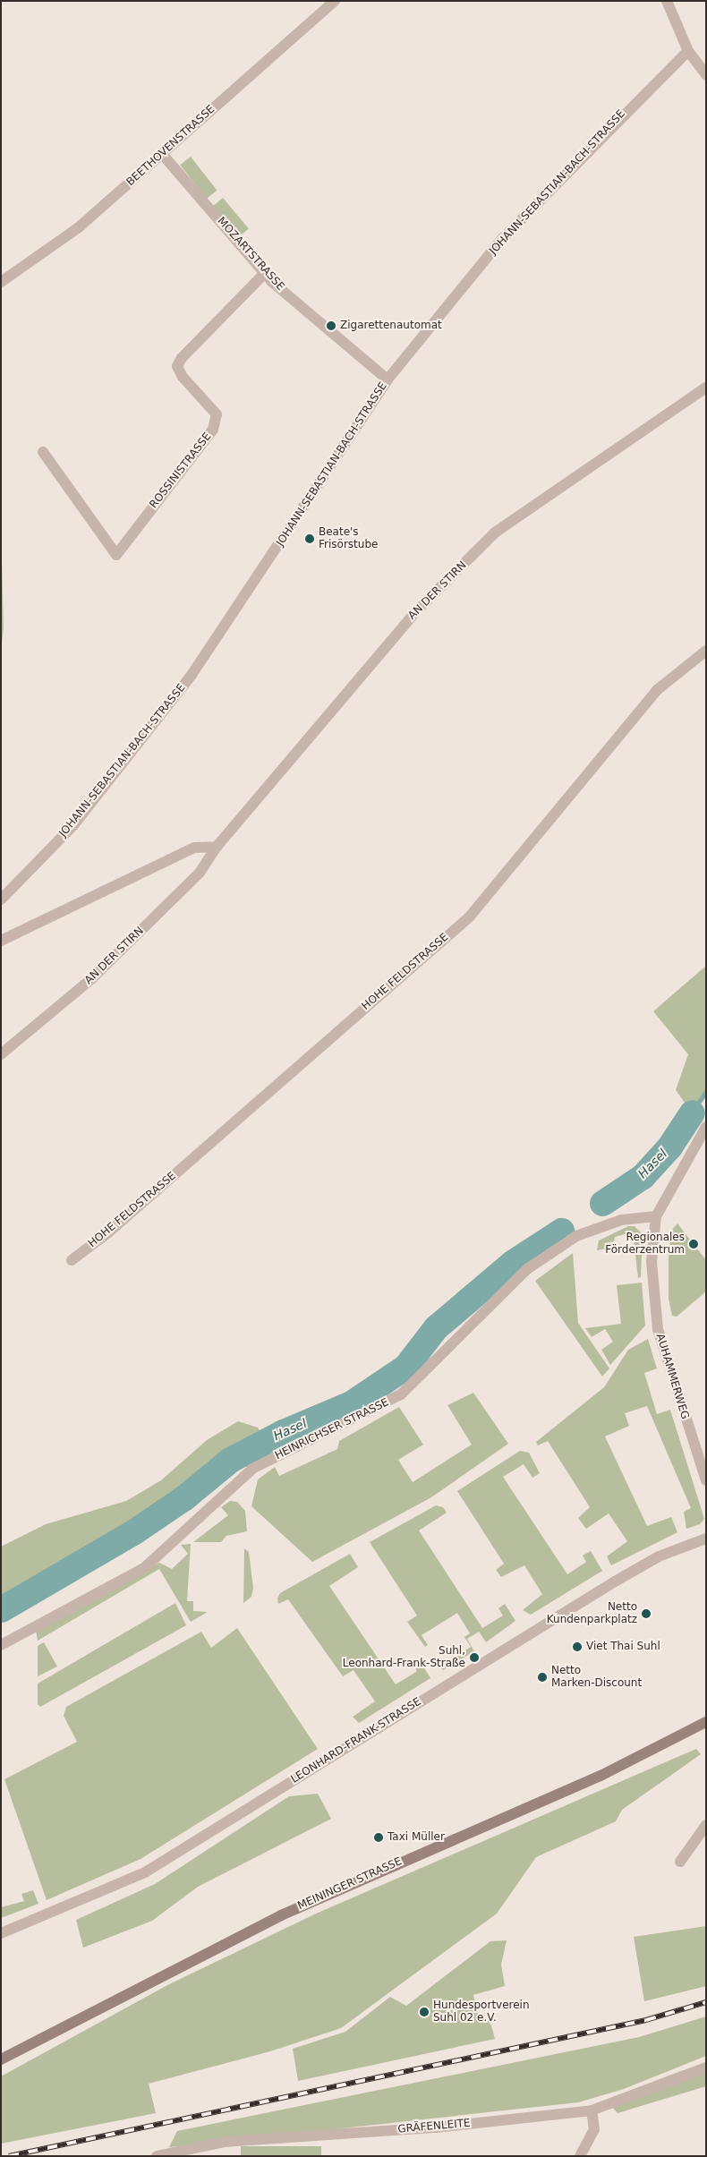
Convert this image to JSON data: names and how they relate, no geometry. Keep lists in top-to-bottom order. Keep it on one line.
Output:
{"streets":{"main road":["MEININGER STRASSE"],"street":["BEETHOVENSTRASSE","JOHANN-SEBASTIAN-BACH-STRASSE","MOZARTSTRASSE","ROSSINISTRASSE","AN DER STIRN","HOHE FELDSTRASSE","AUHAMMERWEG","HEINRICHSER STRASSE","LEONHARD-FRANK-STRASSE","GRÄFENLEITE"]},"crossings":[["BEETHOVENSTRASSE","MOZARTSTRASSE"],["JOHANN-SEBASTIAN-BACH-STRASSE","MOZARTSTRASSE"],["MOZARTSTRASSE","ROSSINISTRASSE"],["AUHAMMERWEG","HEINRICHSER STRASSE"]],"water":["Hasel"],"places":["Zigarettenautomat","Beate's Frisörstube","Regionales Förderzentrum","Netto Kundenparkplatz","Viet Thai Suhl","Suhl, Leonhard-Frank-Straße","Netto Marken-Discount","Taxi Müller","Hundesportverein Suhl 02 e.V."]}
